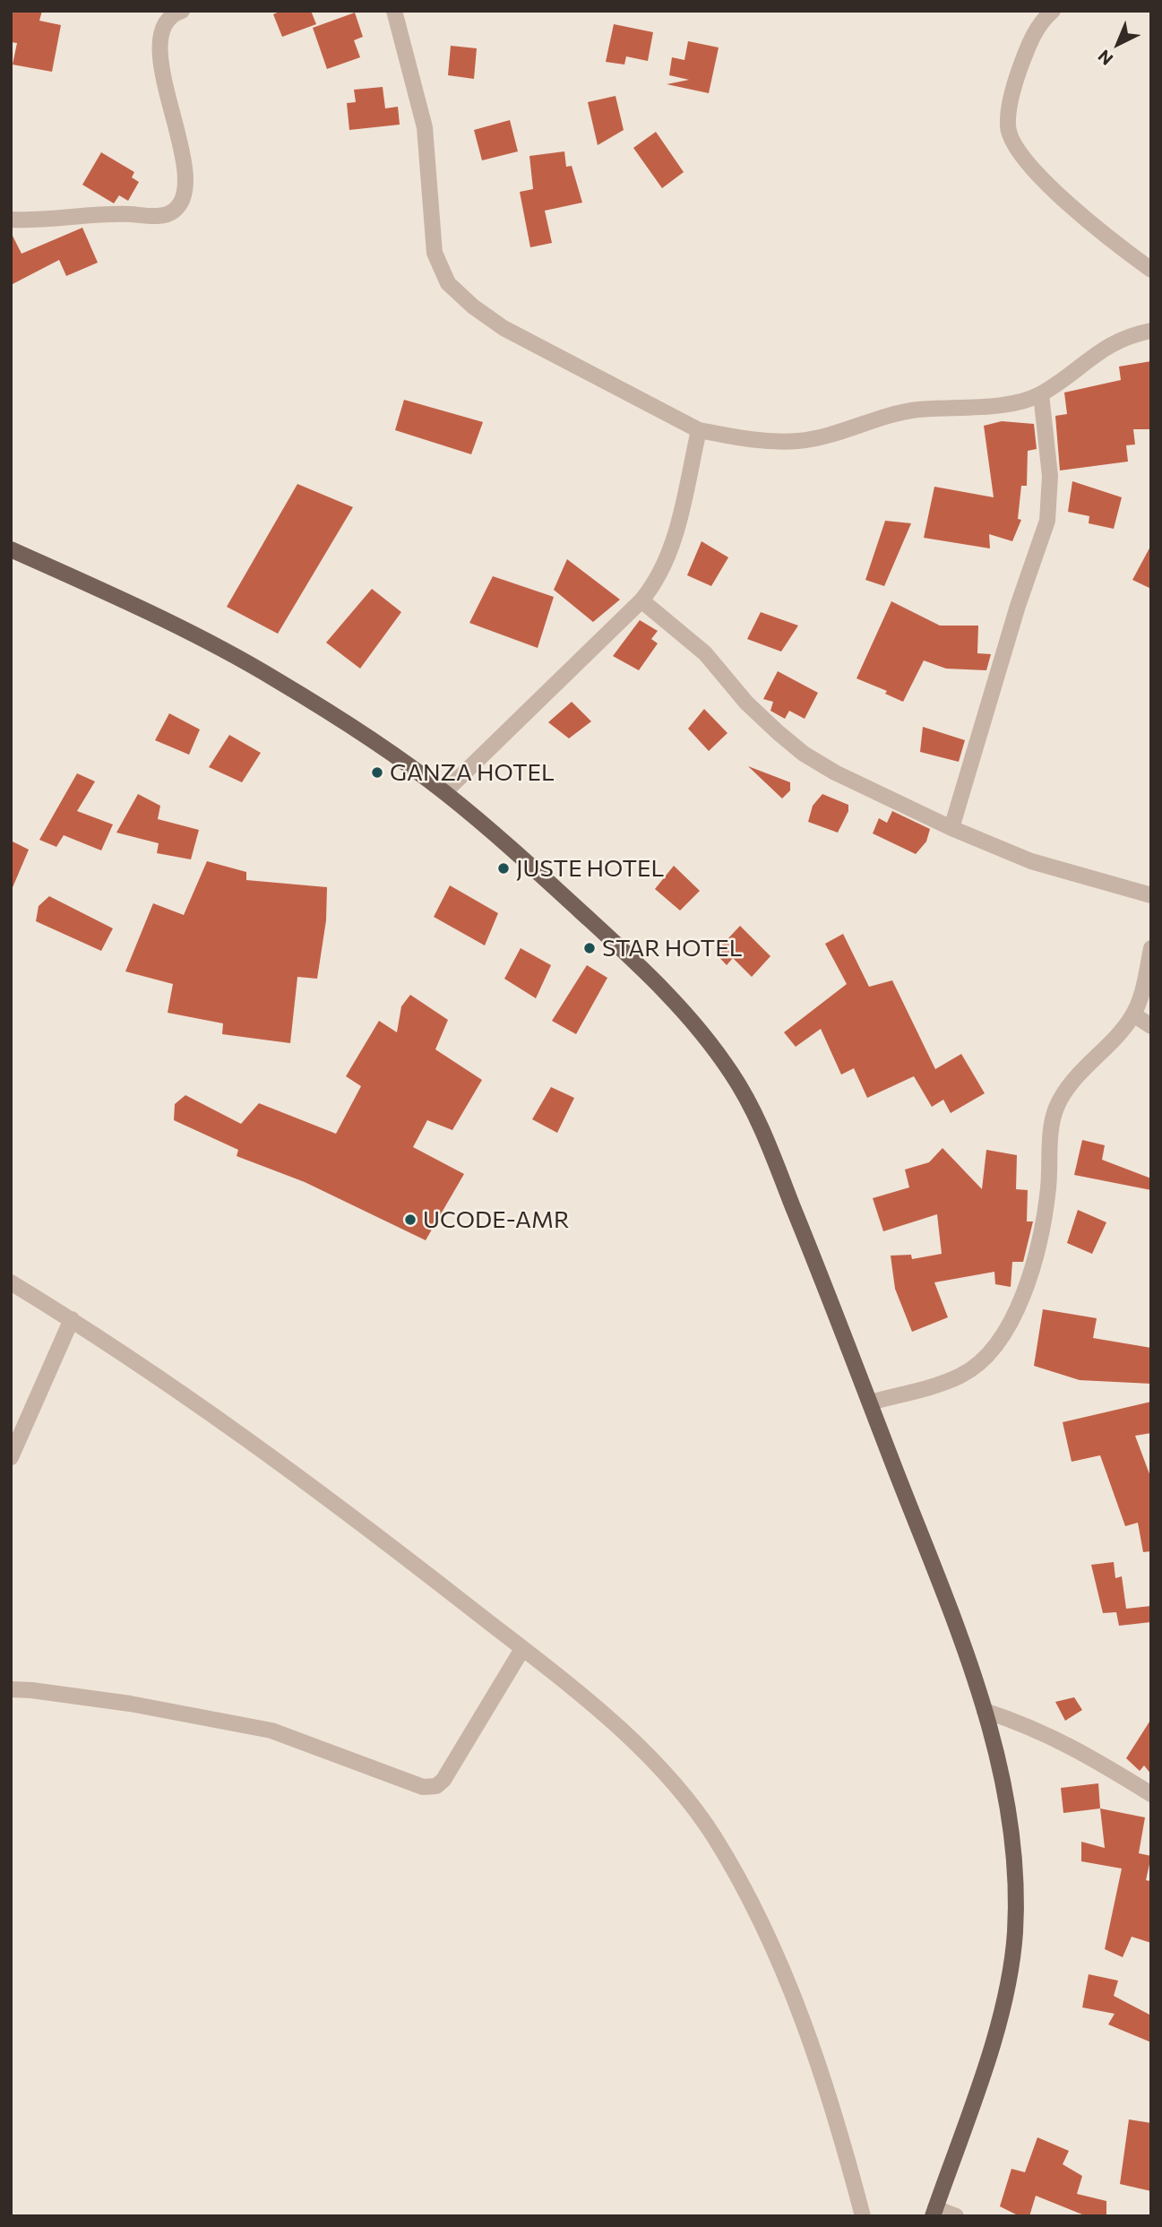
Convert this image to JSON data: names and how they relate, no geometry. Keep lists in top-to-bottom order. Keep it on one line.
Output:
{"places":["GANZA HOTEL","JUSTE HOTEL","STAR HOTEL","UCODE-AMR"],"north":"bottom left"}
